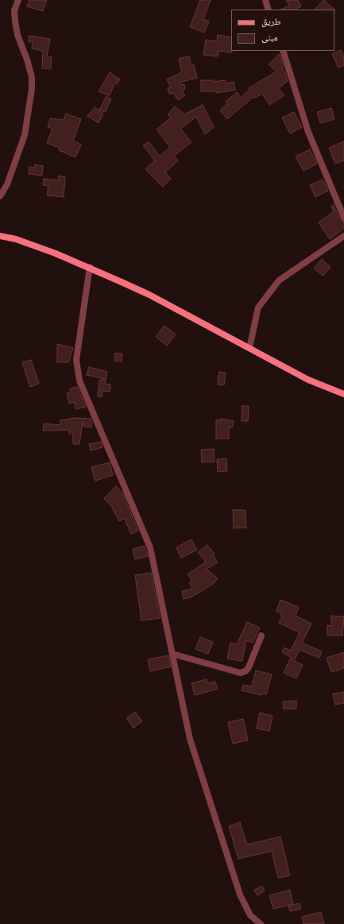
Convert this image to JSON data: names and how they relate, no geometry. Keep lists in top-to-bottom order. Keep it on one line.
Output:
{"legend":["طريق","مبنى"]}
